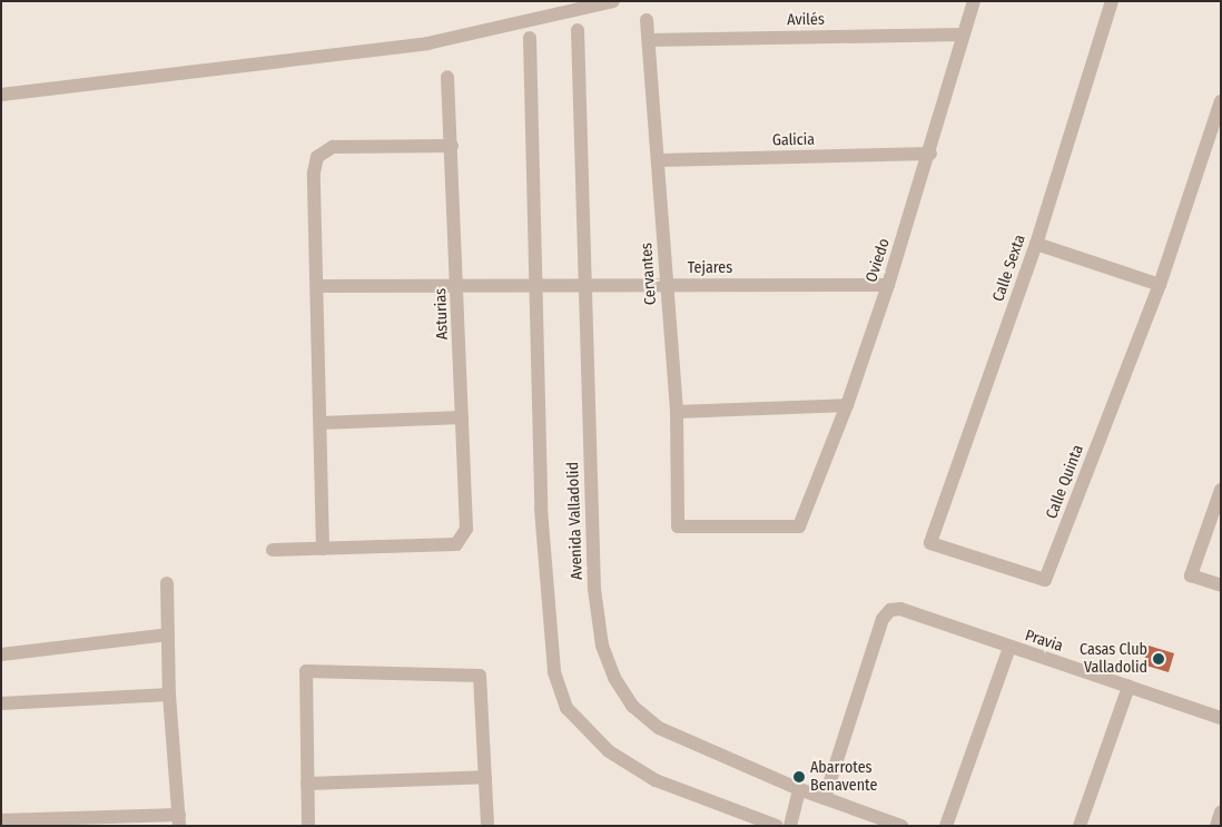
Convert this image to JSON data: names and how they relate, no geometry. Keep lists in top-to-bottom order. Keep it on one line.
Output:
{"streets":{"street":["Avilés","Galicia","Oviedo","Tejares","Calle Sexta","Cervantes","Asturias","Calle Quinta","Avenida Valladolid","Pravia"]},"crossings":[["Avilés","Oviedo"],["Avilés","Cervantes"],["Galicia","Oviedo"],["Galicia","Cervantes"],["Oviedo","Tejares"],["Oviedo","Cervantes"],["Tejares","Cervantes"],["Tejares","Asturias"],["Tejares","Avenida Valladolid"],["Calle Sexta","Calle Quinta"],["Avenida Valladolid","Pravia"]],"places":["Casas Club Valladolid","Abarrotes Benavente"]}
